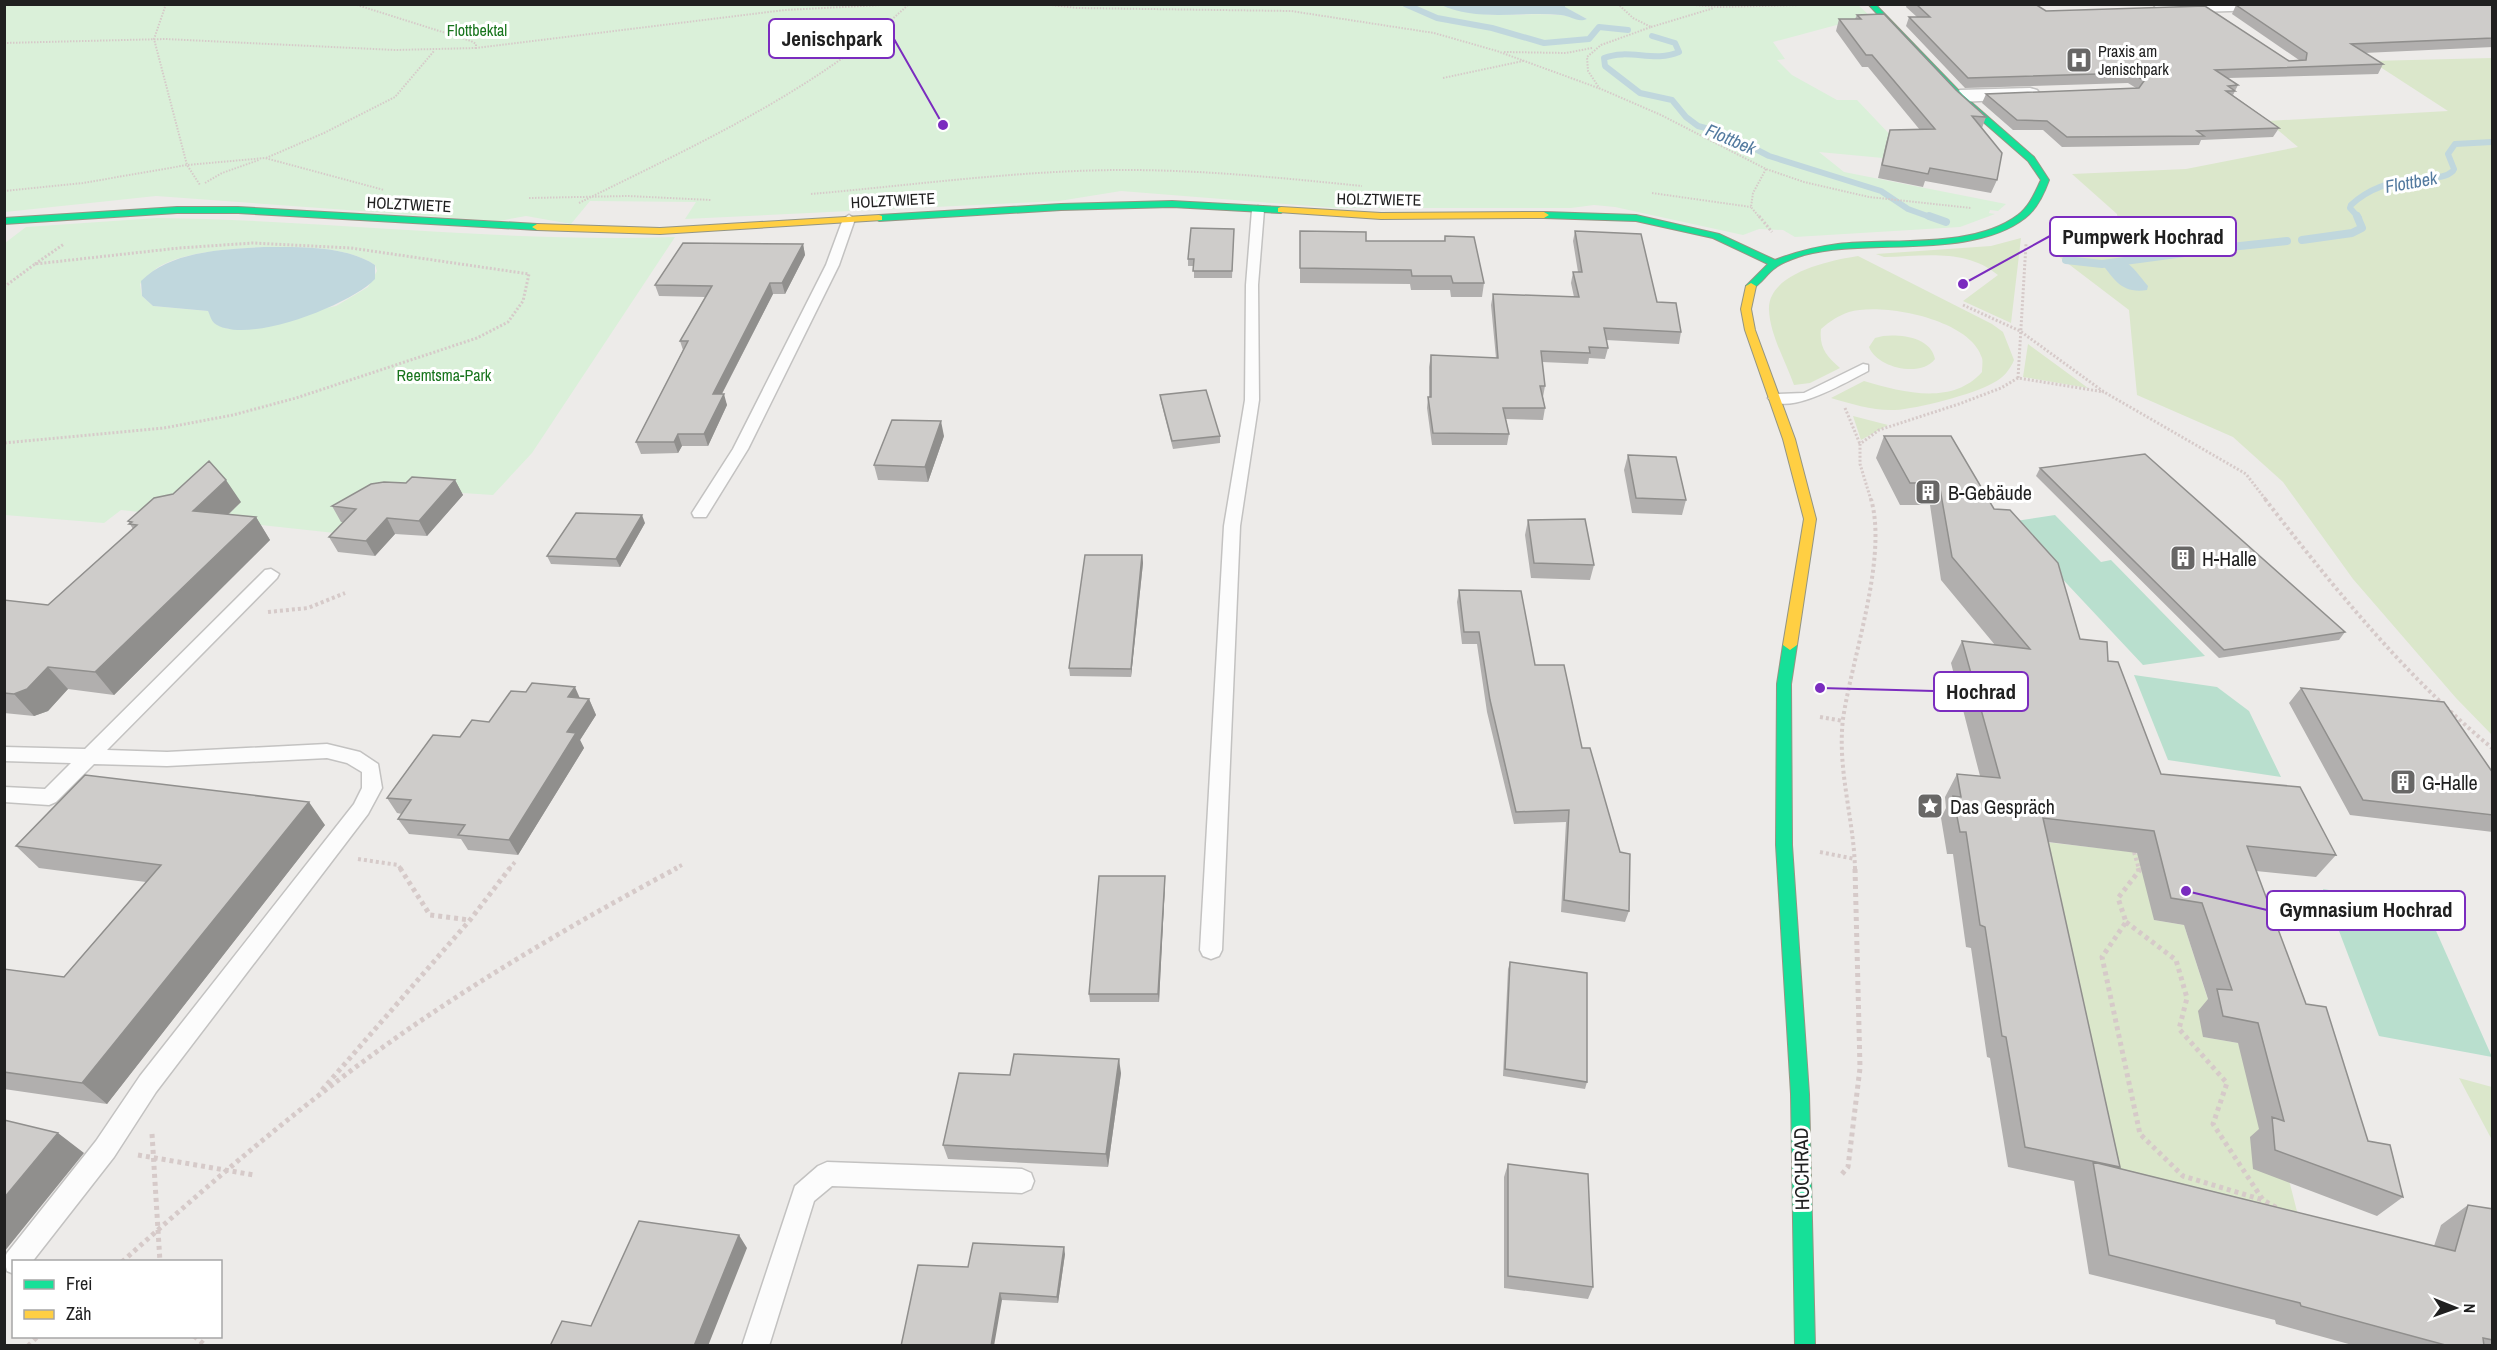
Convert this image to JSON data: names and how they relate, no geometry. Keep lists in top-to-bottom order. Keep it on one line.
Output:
{"streets":{"street":["HOLZTWIETE","HOCHRAD"]},"crossings":[["HOLZTWIETE","HOCHRAD"]],"water":["Flottbek"],"parks":["Flottbektal","Reemtsma-Park"],"places":{"hospital":["Praxis am Jenischpark"],"other":["Jenischpark","Pumpwerk Hochrad","Hochrad","Gymnasium Hochrad"],"building":["B-Gebäude","H-Halle","G-Halle"],"place":["Das Gespräch"]},"legend":["Frei","Zäh"],"north":"right"}
